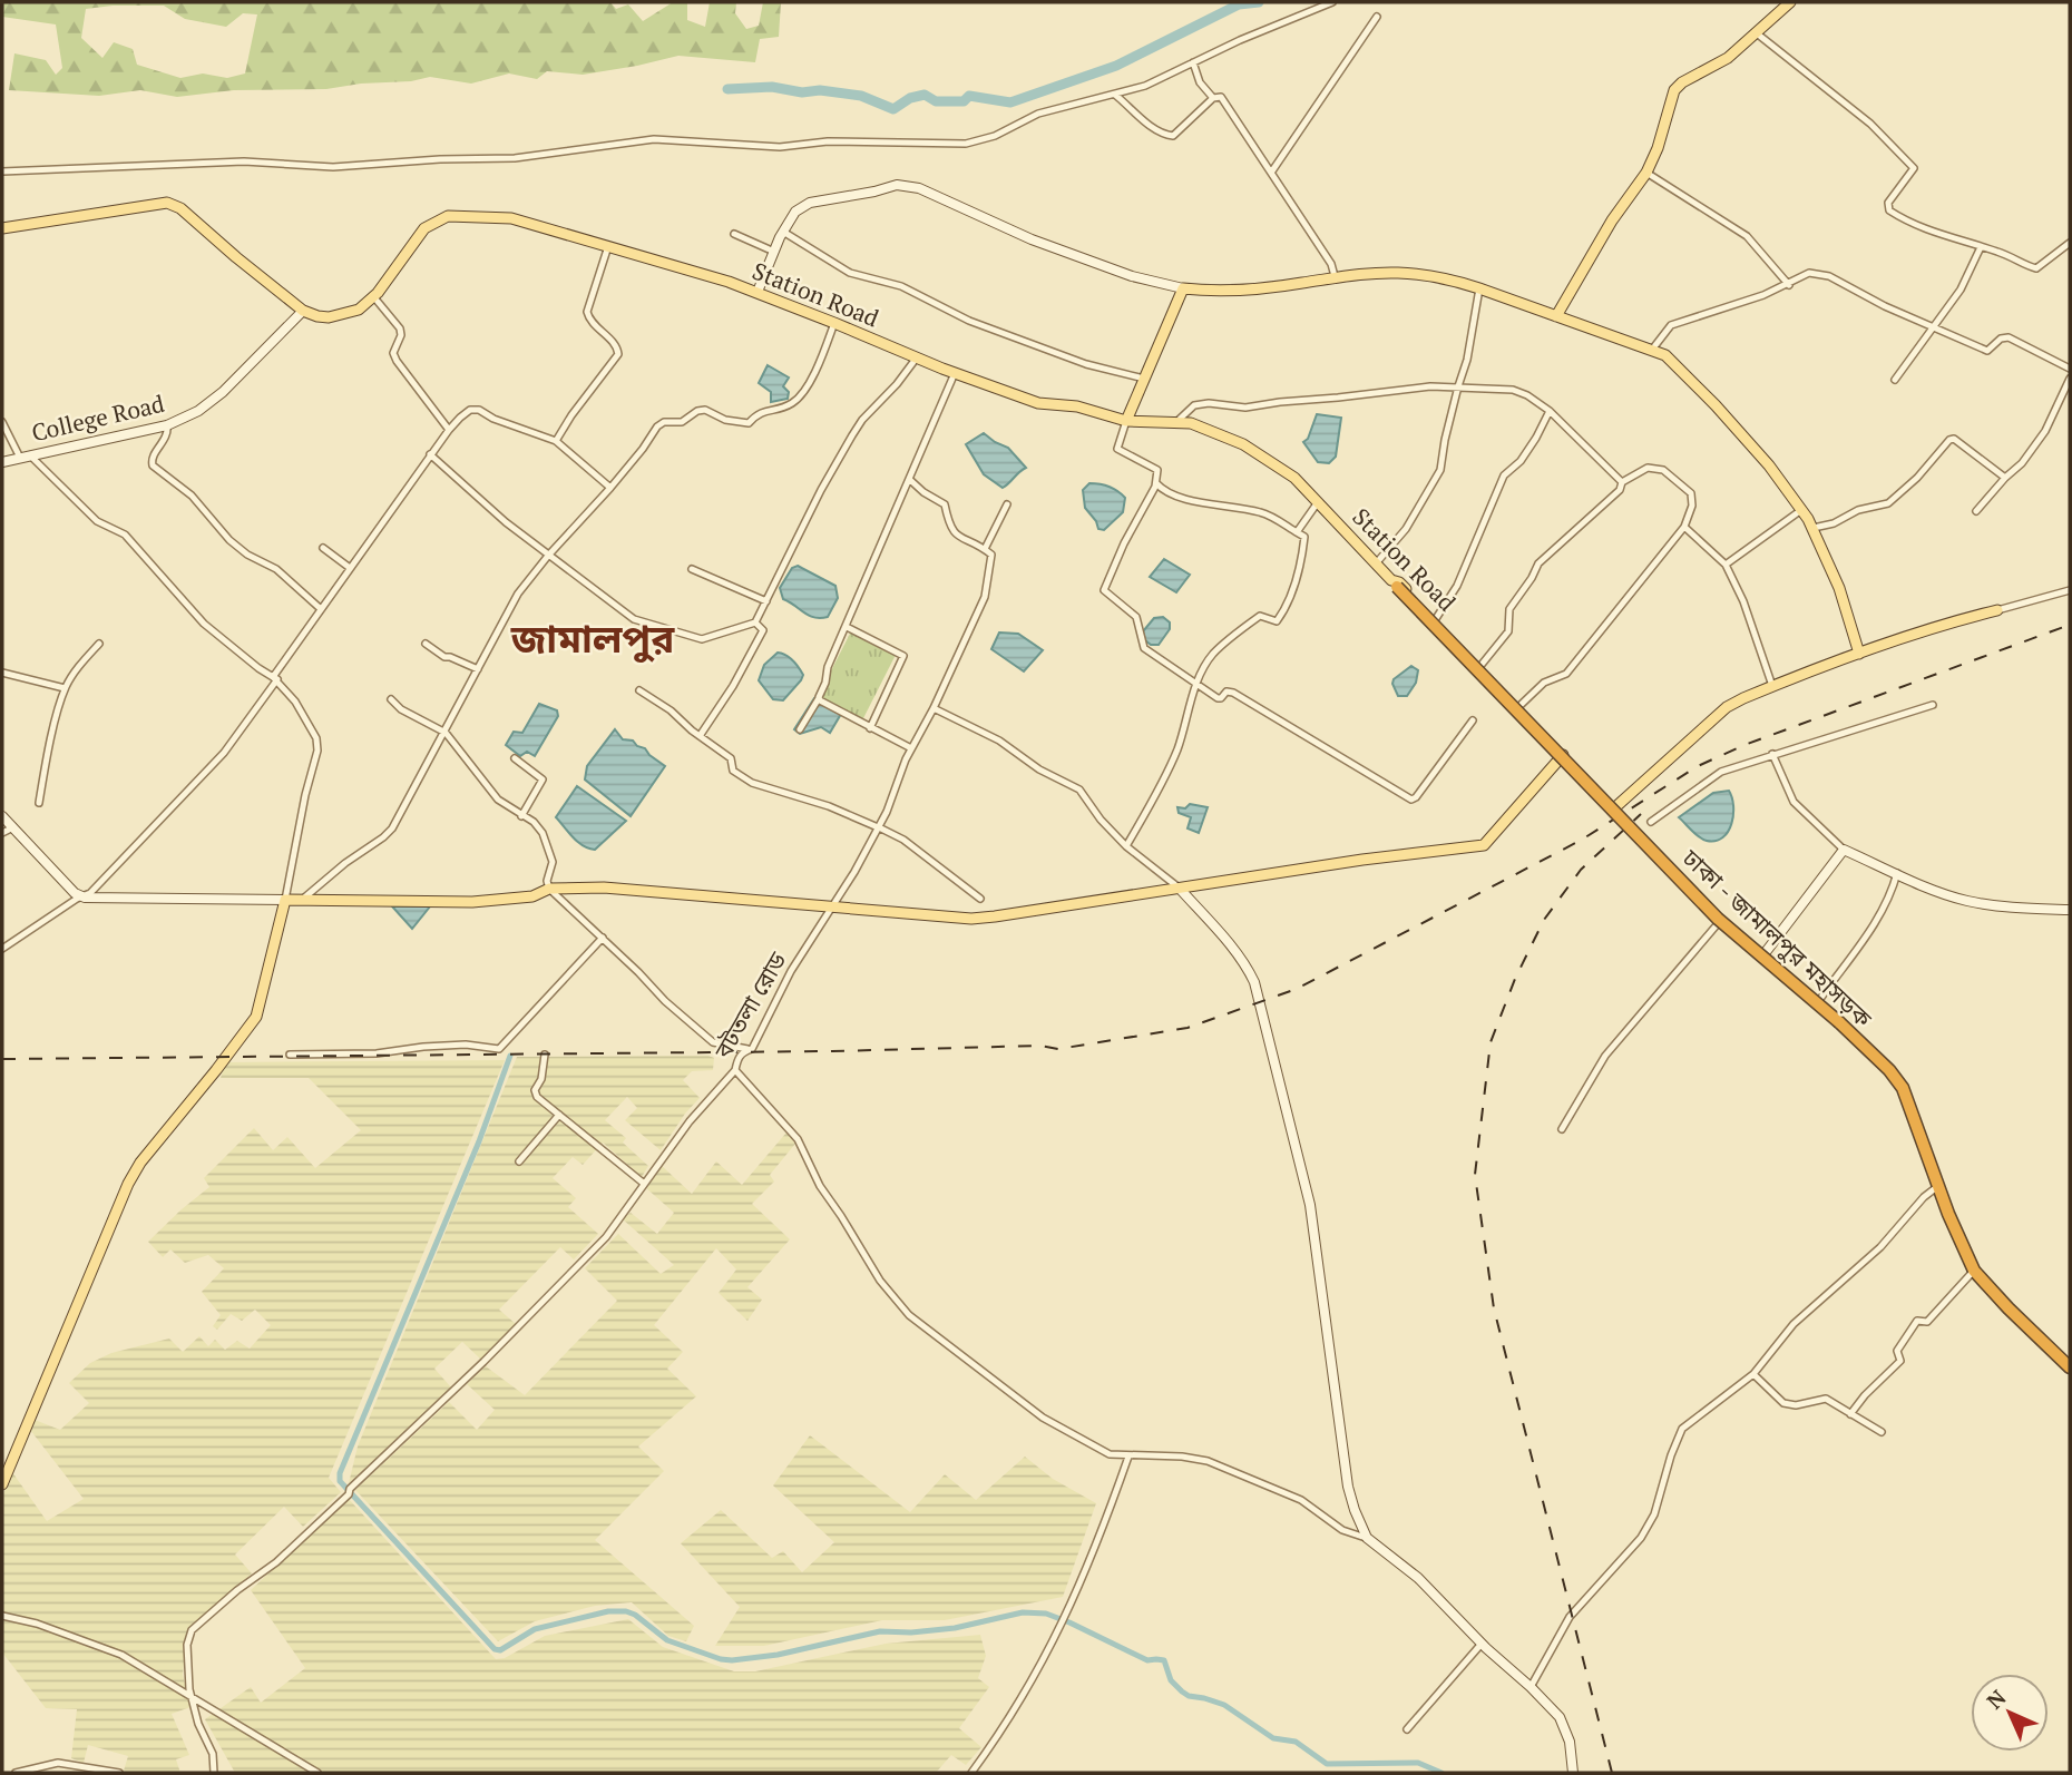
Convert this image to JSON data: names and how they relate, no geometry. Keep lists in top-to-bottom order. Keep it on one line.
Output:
{"streets":{"highway":["ঢাকা - জামালপুর মহাসড়ক"],"main road":["Station Road","College Road"],"street":["বটতলা রোড"]},"crossings":[["Station Road","College Road"],["Station Road","ঢাকা - জামালপুর মহাসড়ক"]],"districts":["জামালপুর"],"north":"top left"}
